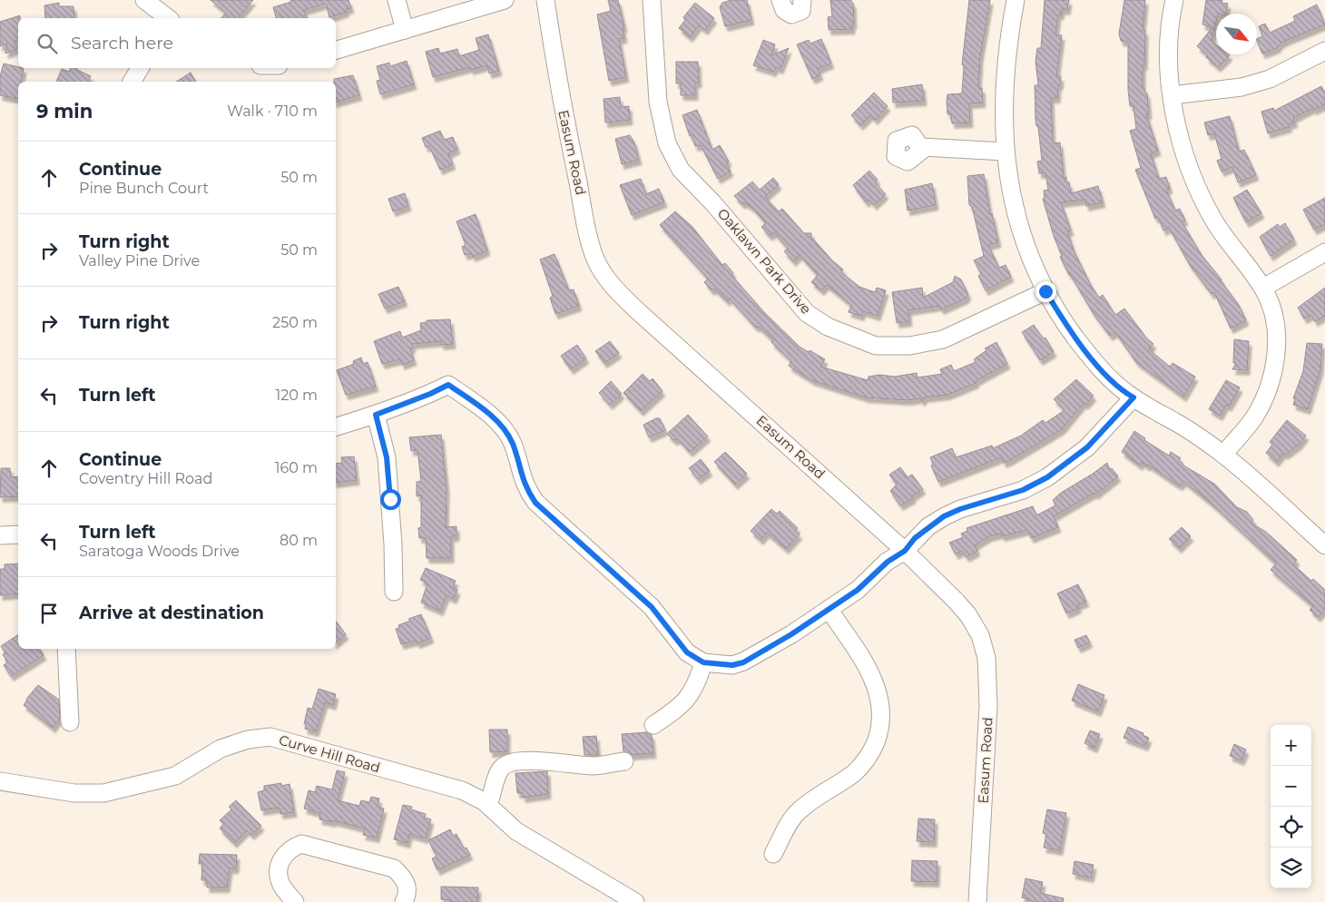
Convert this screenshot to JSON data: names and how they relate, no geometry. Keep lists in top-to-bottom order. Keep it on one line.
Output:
{"streets":{"street":["Easum Road","Oaklawn Park Drive","Curve Hill Road"]},"north":"bottom right","page":{"search":"Search here","heading":["9 min","Walk · 710 m"],"list":[["Continue","Pine Bunch Court","50 m"],["Turn right","Valley Pine Drive","50 m"],["Turn right","250 m"],["Turn left","120 m"],["Continue","Coventry Hill Road","160 m"],["Turn left","Saratoga Woods Drive","80 m"],"Arrive at destination"],"map_buttons":["+","−"]}}
